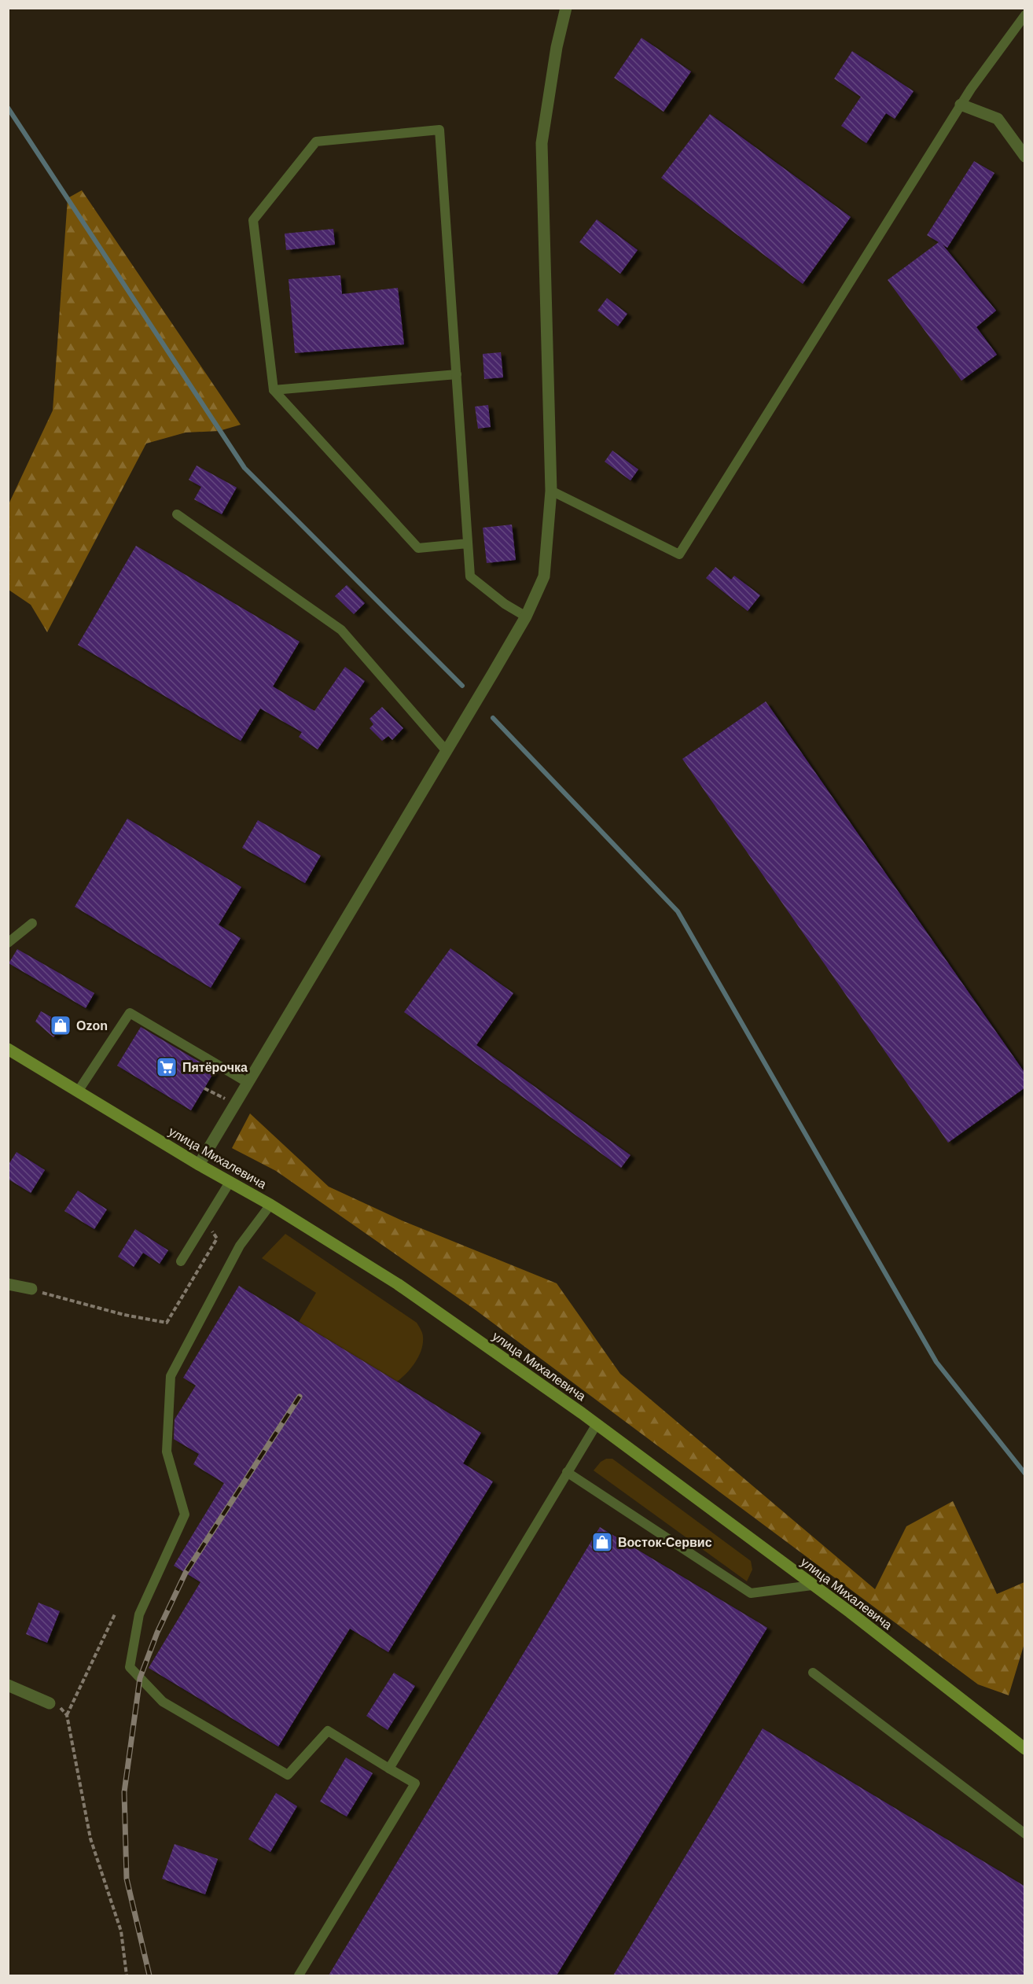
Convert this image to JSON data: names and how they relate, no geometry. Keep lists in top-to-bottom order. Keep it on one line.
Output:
{"streets":{"street":["улица Михалевича"]},"places":{"shop":["Ozon","Восток-Сервис"],"supermarket":["Пятёрочка"]}}
